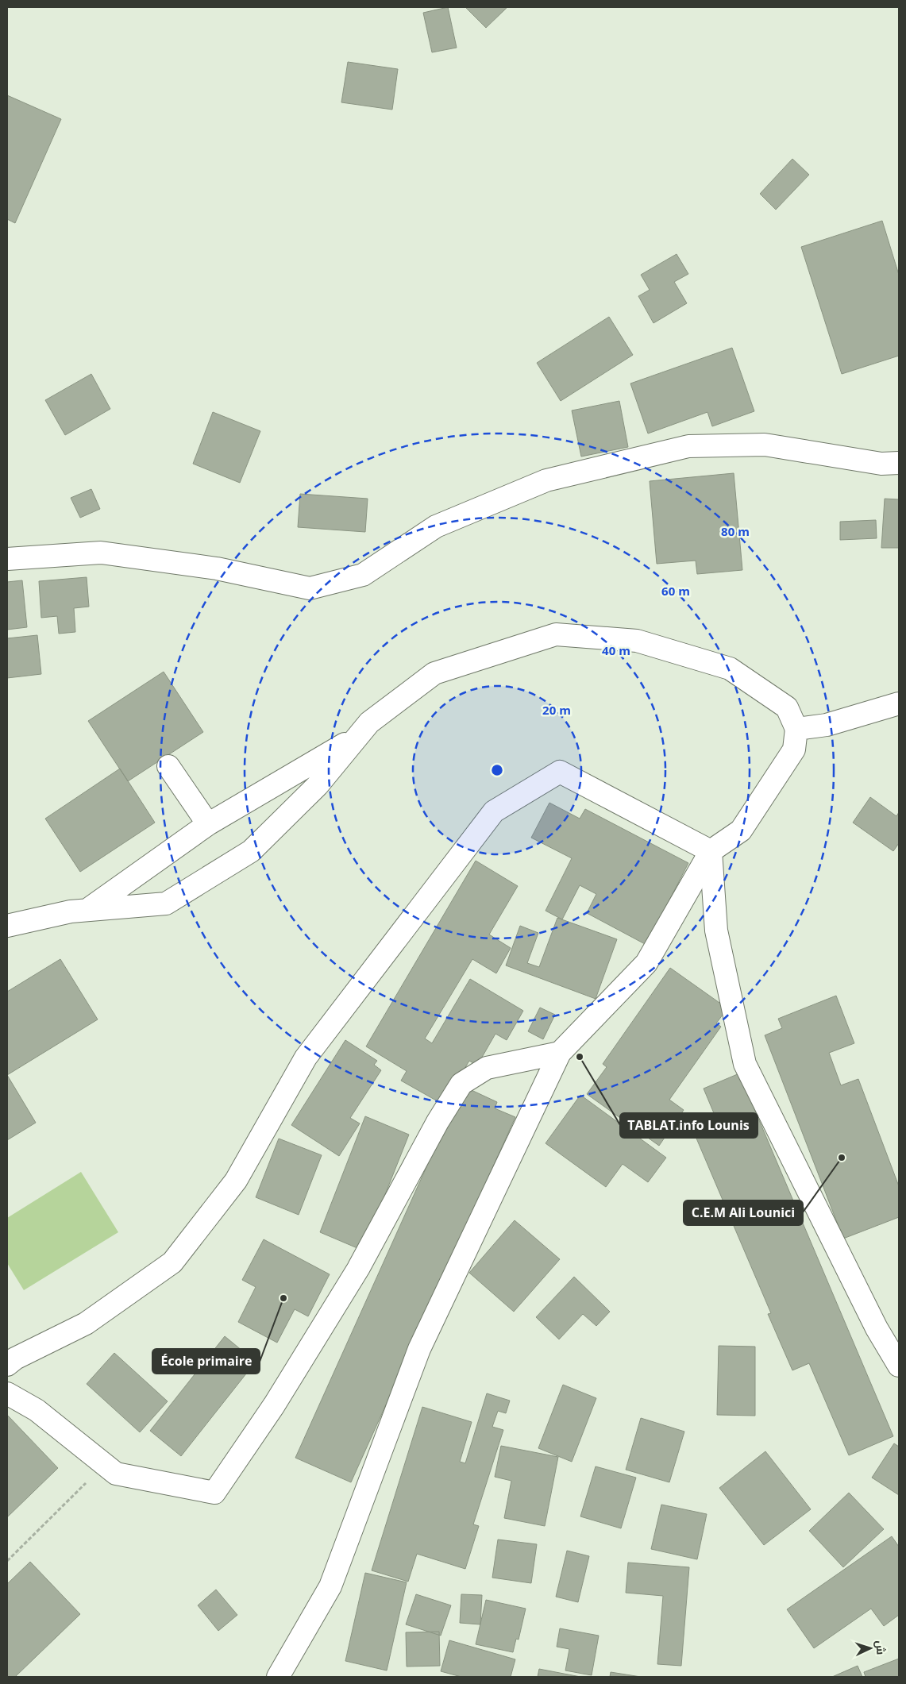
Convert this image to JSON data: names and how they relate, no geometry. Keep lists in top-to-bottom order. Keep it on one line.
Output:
{"places":["TABLAT.info Lounis","C.E.M Ali Lounici","École primaire"],"north":"right","rings":["80 m","60 m","40 m","20 m"]}
